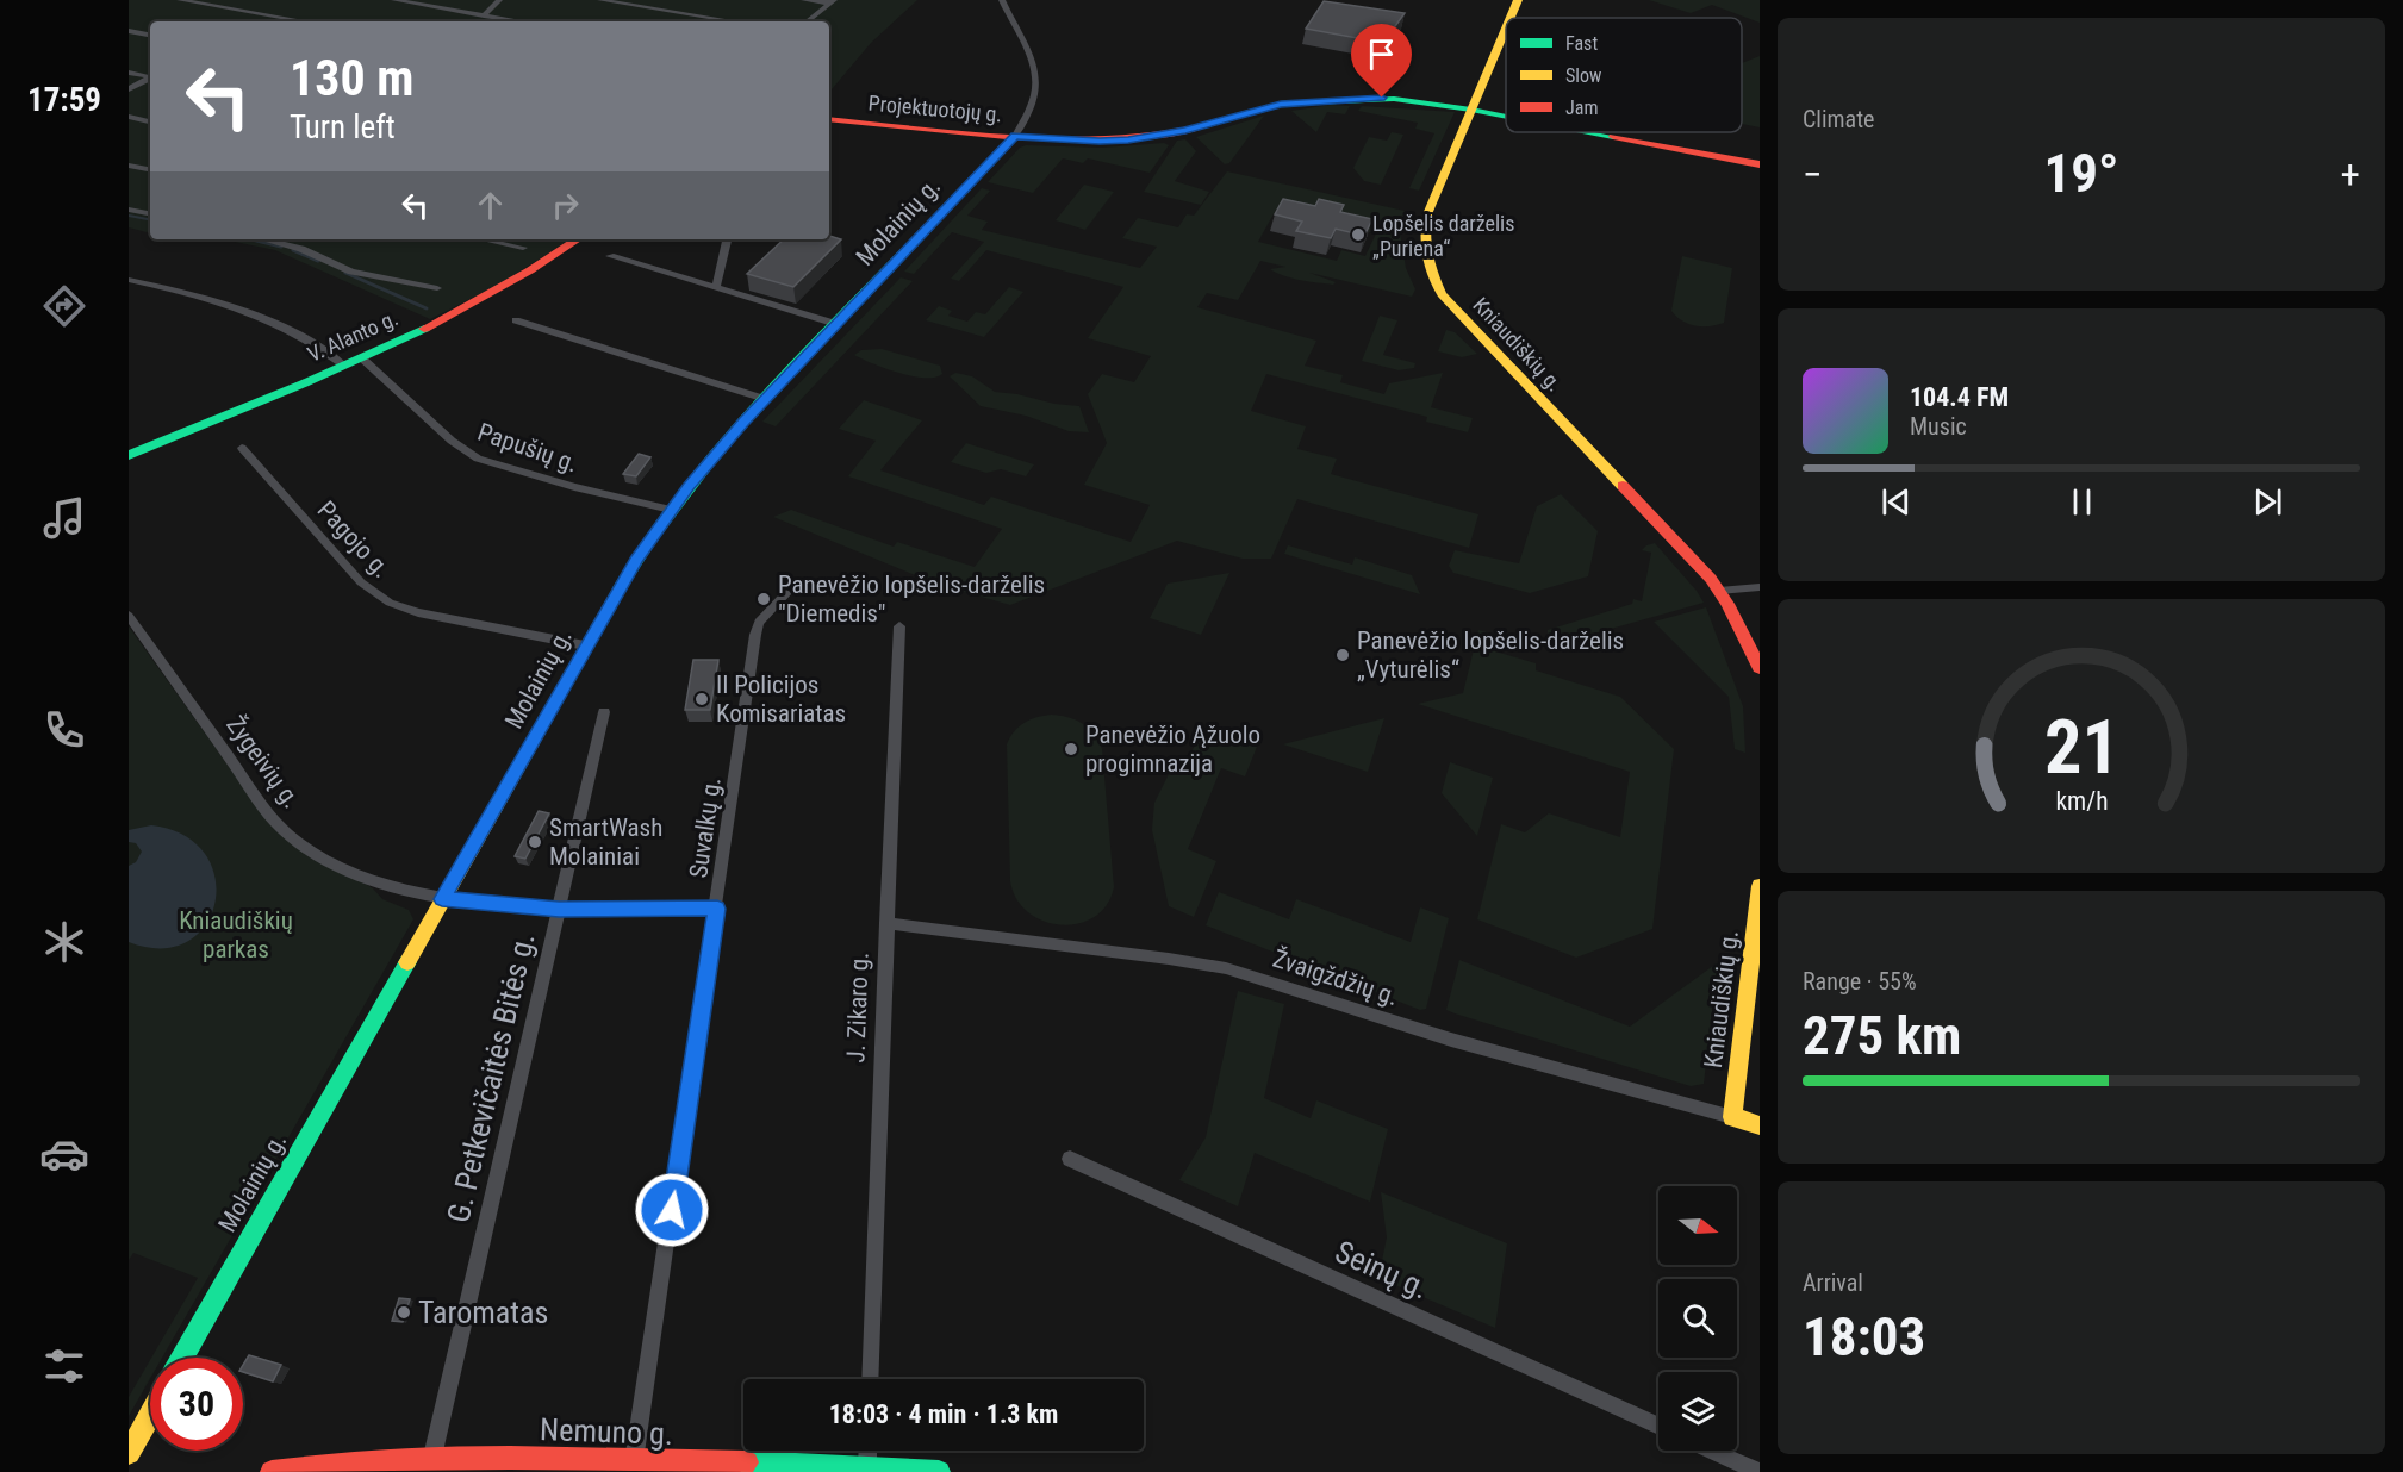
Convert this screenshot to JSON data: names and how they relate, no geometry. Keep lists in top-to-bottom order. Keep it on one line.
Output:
{"streets":{"main road":["Projektuotojų g.","Molainių g.","V. Alanto g.","Kniaudiškių g.","Žvaigždžių g.","Nemuno g."],"street":["Papušių g.","Pagojo g.","Žygeivių g.","Suvalkų g.","J. Zikaro g.","G. Petkevičaitės Bitės g.","Seinų g."]},"crossings":[["Projektuotojų g.","Molainių g."],["Projektuotojų g.","Kniaudiškių g."],["Molainių g.","Papušių g."],["Molainių g.","Pagojo g."],["Molainių g.","Žygeivių g."],["V. Alanto g.","Papušių g."],["Kniaudiškių g.","Žvaigždžių g."],["Žygeivių g.","Suvalkų g."],["Žygeivių g.","G. Petkevičaitės Bitės g."],["Suvalkų g.","Nemuno g."],["Žvaigždžių g.","J. Zikaro g."],["G. Petkevičaitės Bitės g.","Nemuno g."]],"parks":["Kniaudiškių parkas"],"places":["Lopšelis darželis „Puriena“","Panevėžio lopšelis-darželis \"Diemedis\"","Panevėžio lopšelis-darželis „Vyturėlis“","II Policijos Komisariatas","Panevėžio Ąžuolo progimnazija","SmartWash Molainiai","Taromatas"],"legend":["Fast","Slow","Jam"],"north":"right","page":{"tabs":"17:59","tile":["Climate",["Range · 55%","275 km"],["Arrival","18:03"]],"turn":["130 m","Turn left"],"heat":["−","19°","+"],"song":["104.4 FM","Music"],"limit":"30","trip":"18:03 · 4 min · 1.3 km","gauge":["21","km/h"]}}
